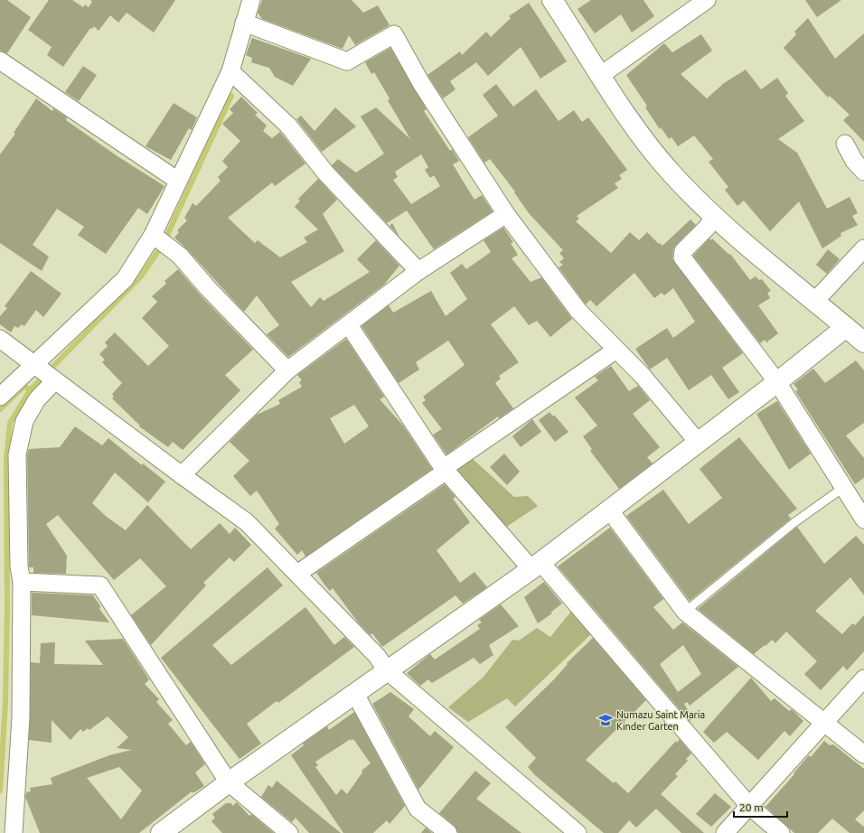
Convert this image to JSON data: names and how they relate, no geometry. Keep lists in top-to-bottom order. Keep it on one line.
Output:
{"places":{"school or university":["Numazu Saint Maria Kinder Garten"]},"scale_bar":"20 m"}
